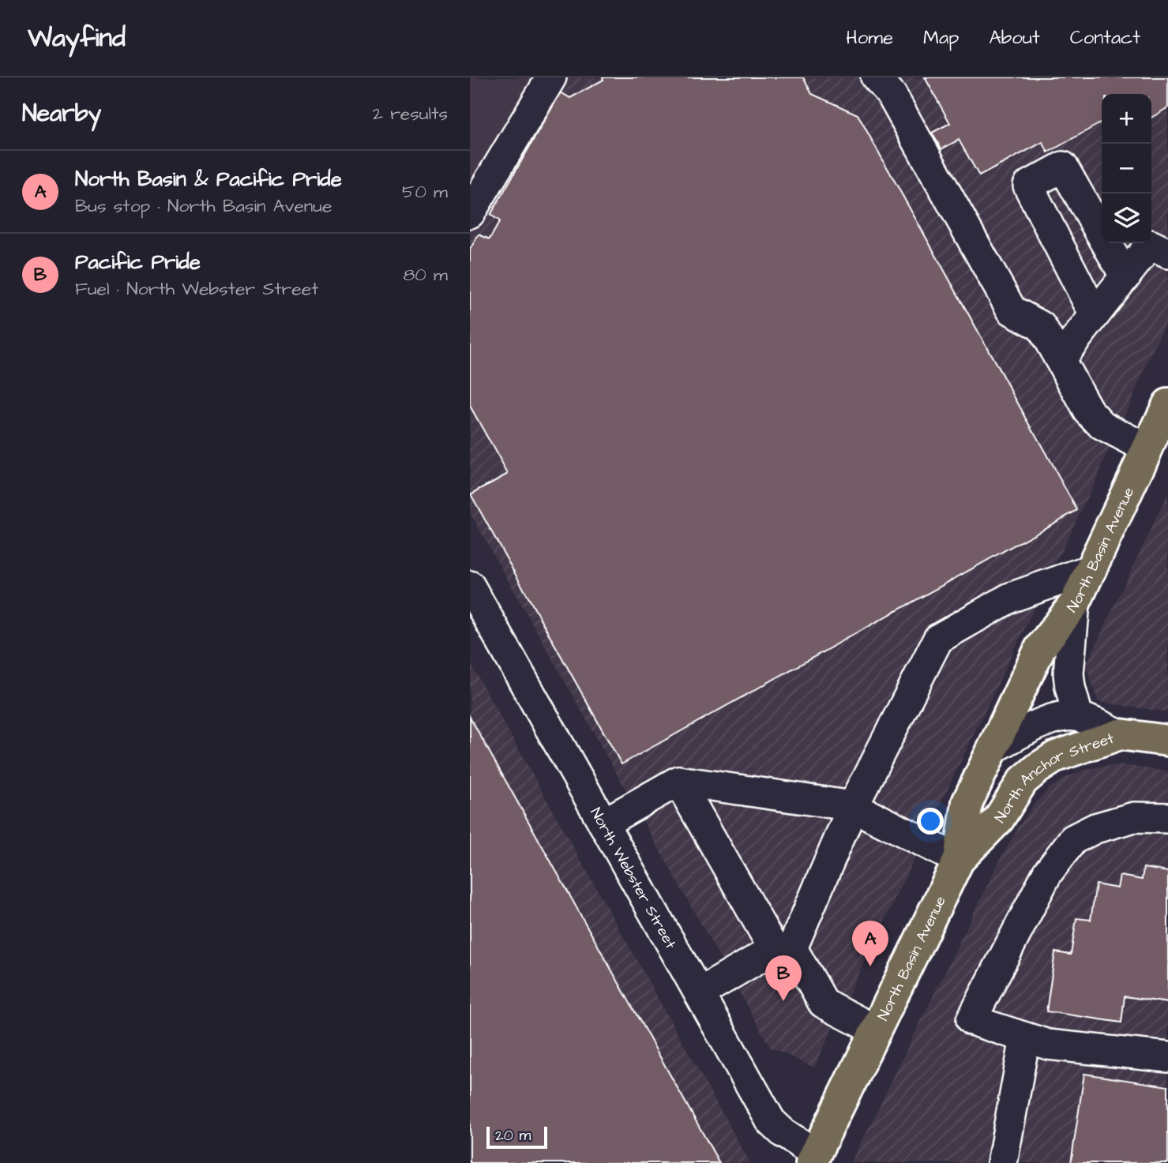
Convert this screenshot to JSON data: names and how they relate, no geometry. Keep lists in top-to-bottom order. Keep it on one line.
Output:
{"streets":{"main road":["North Basin Avenue","North Anchor Street"],"street":["North Webster Street"]},"crossings":[["North Basin Avenue","North Anchor Street"],["North Basin Avenue","North Webster Street"]],"scale_bar":"20 m","page":{"header":"Wayfind","nav":["Home","Map","About","Contact"],"heading":["Nearby","2 results"],"map_buttons":["+","−"],"list":[{"mark":"A","name":"North Basin & Pacific Pride","note":"Bus stop · North Basin Avenue","value":"50 m"},{"mark":"B","name":"Pacific Pride","note":"Fuel · North Webster Street","value":"80 m"}],"pins":["A","B"],"scale":"20 m"}}
